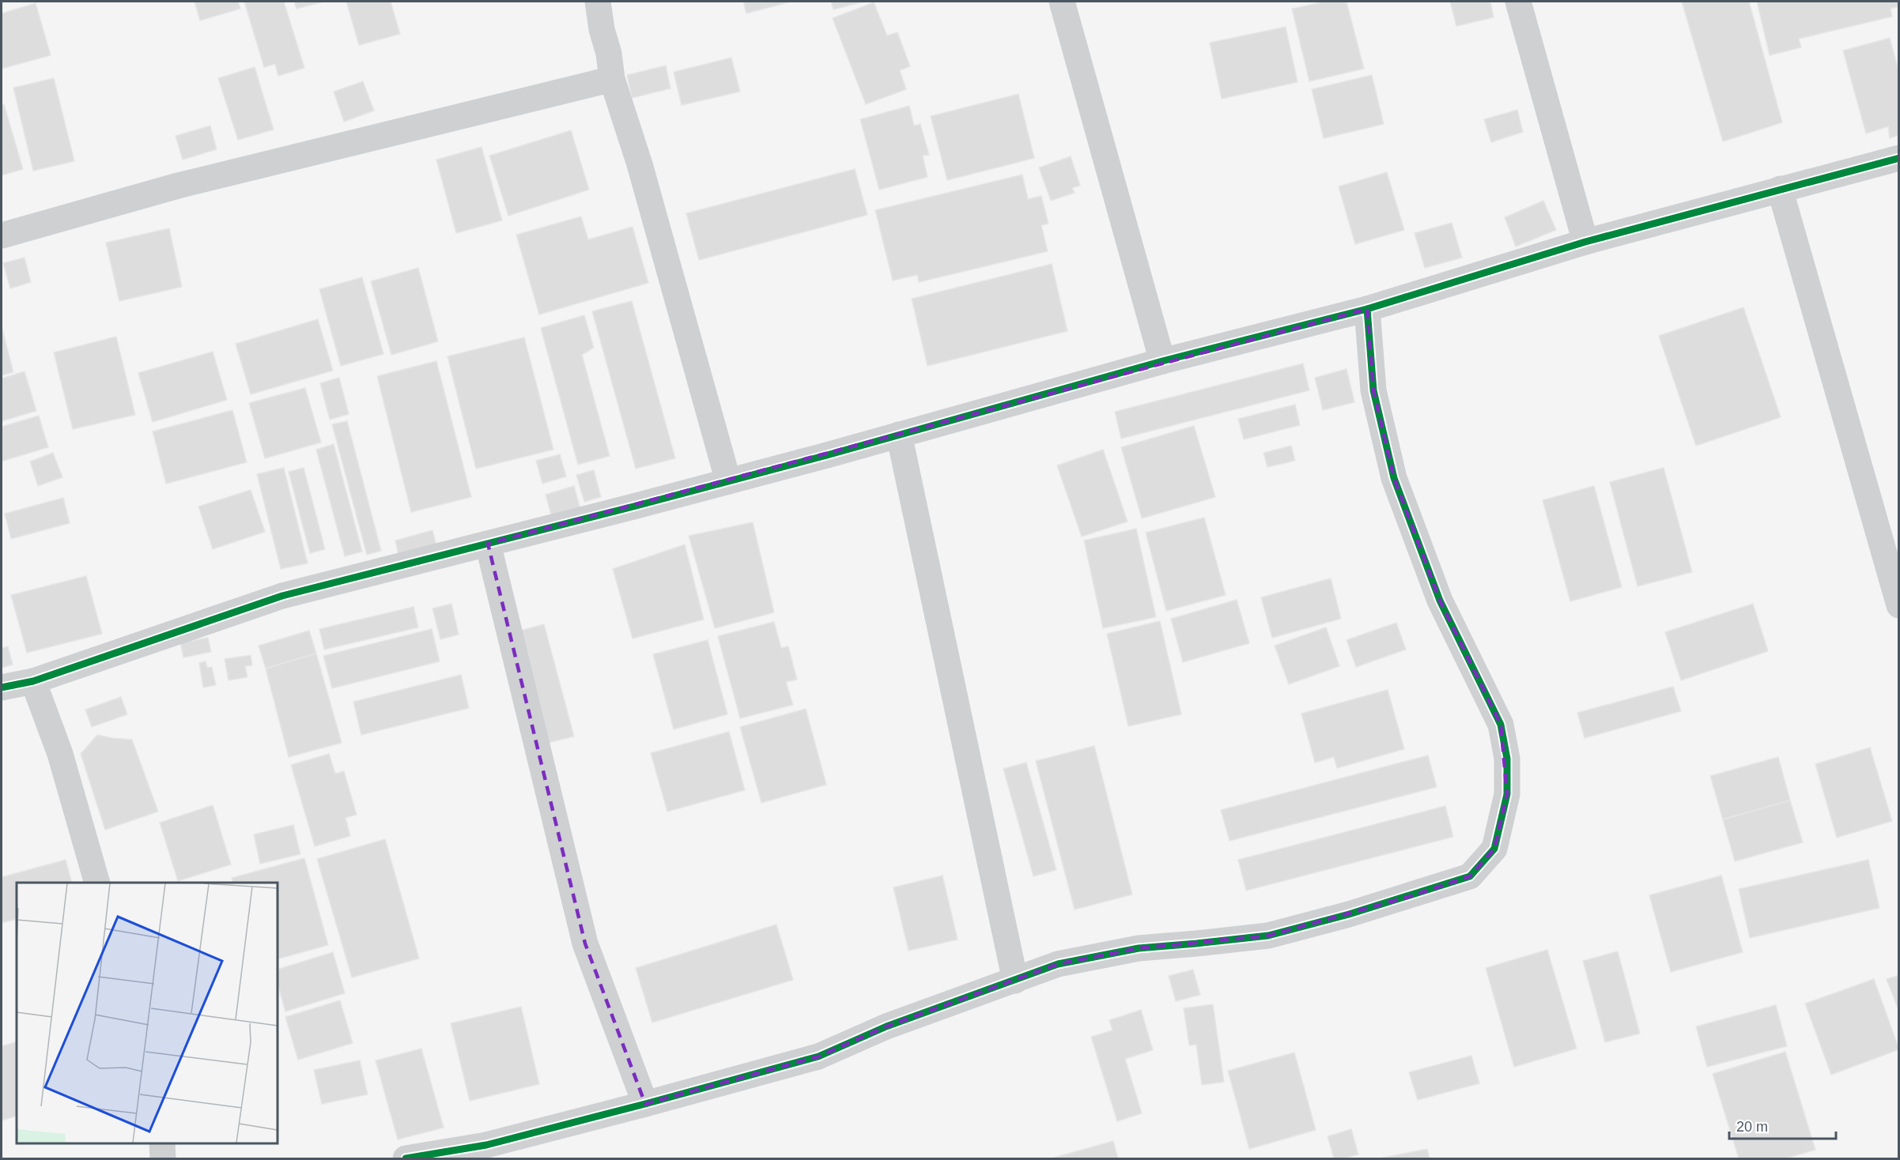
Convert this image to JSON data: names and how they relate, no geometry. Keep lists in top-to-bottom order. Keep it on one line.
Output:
{"scale_bar":"20 m"}
